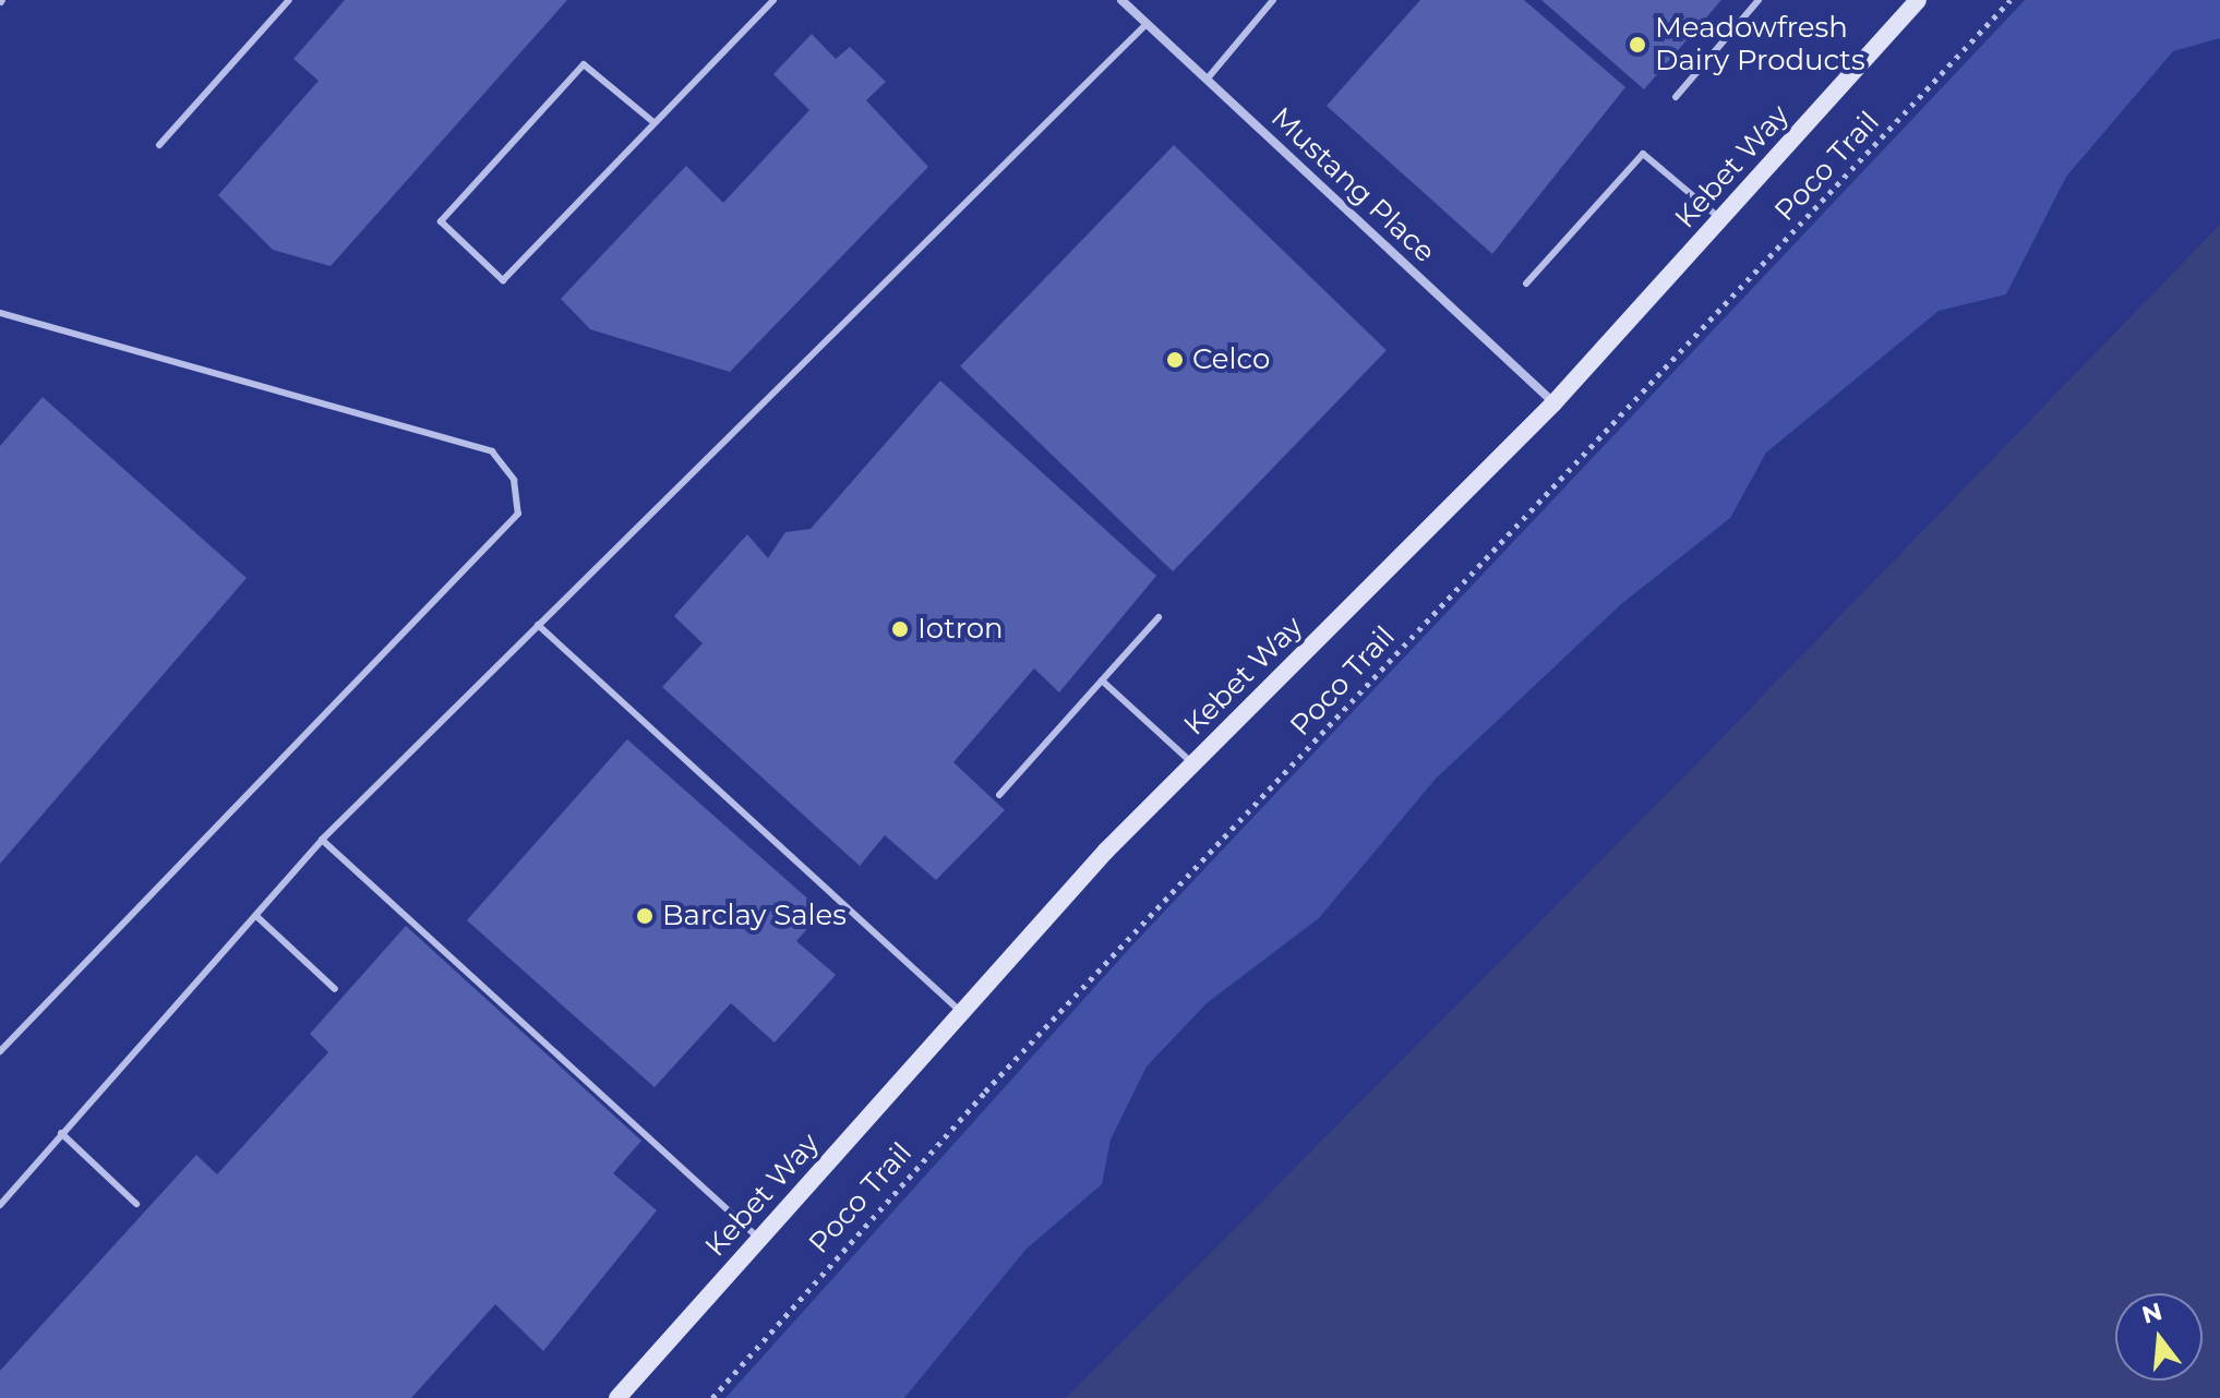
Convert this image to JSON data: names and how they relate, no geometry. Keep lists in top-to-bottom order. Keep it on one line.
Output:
{"streets":{"street":["Kebet Way","Mustang Place"],"path":["Poco Trail"]},"crossings":[["Kebet Way","Mustang Place"]],"places":["Meadowfresh Dairy Products","Celco","Iotron","Barclay Sales"],"north":"top"}
